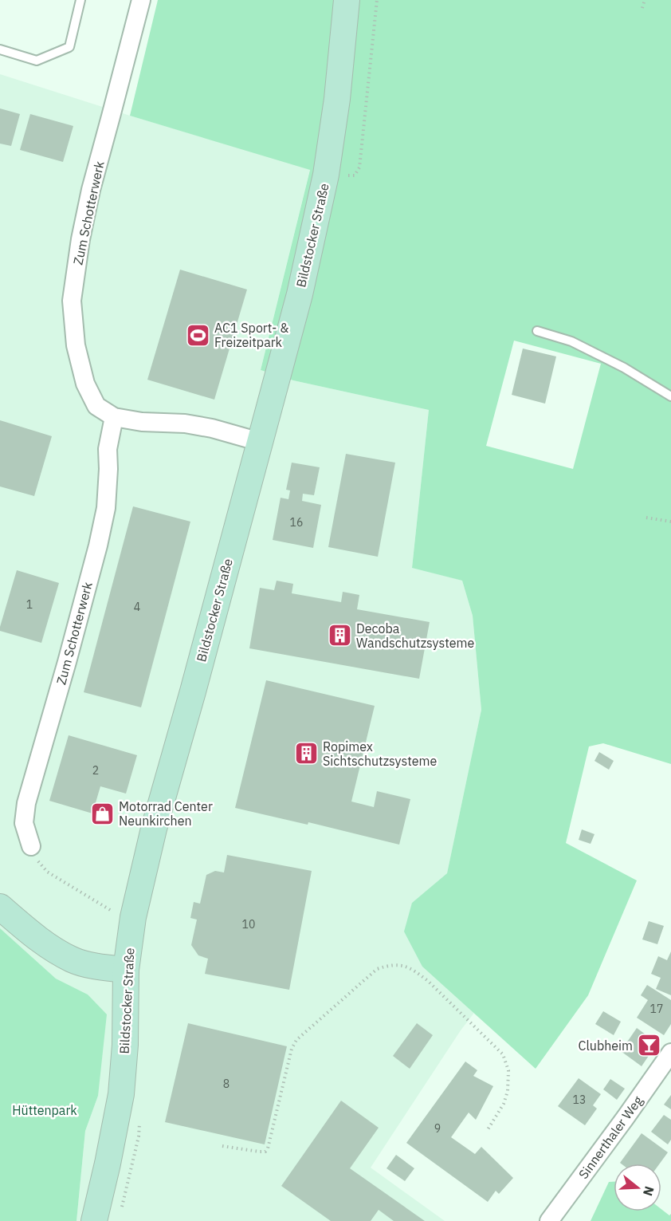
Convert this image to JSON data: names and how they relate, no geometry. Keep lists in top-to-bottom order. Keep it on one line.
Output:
{"streets":{"main road":["Bildstocker Straße"],"street":["Zum Schotterwerk","Sinnerthaler Weg"]},"crossings":[["Zum Schotterwerk","Bildstocker Straße"]],"parks":["Hüttenpark"],"places":{"sports":["AC1 Sport- & Freizeitpark"],"building":["Decoba Wandschutzsysteme","Ropimex Sichtschutzsysteme"],"shop":["Motorrad Center Neunkirchen"],"bar":["Clubheim"]},"house_numbers":["16","1","4","2","10","17","8","13","9"],"north":"right"}
